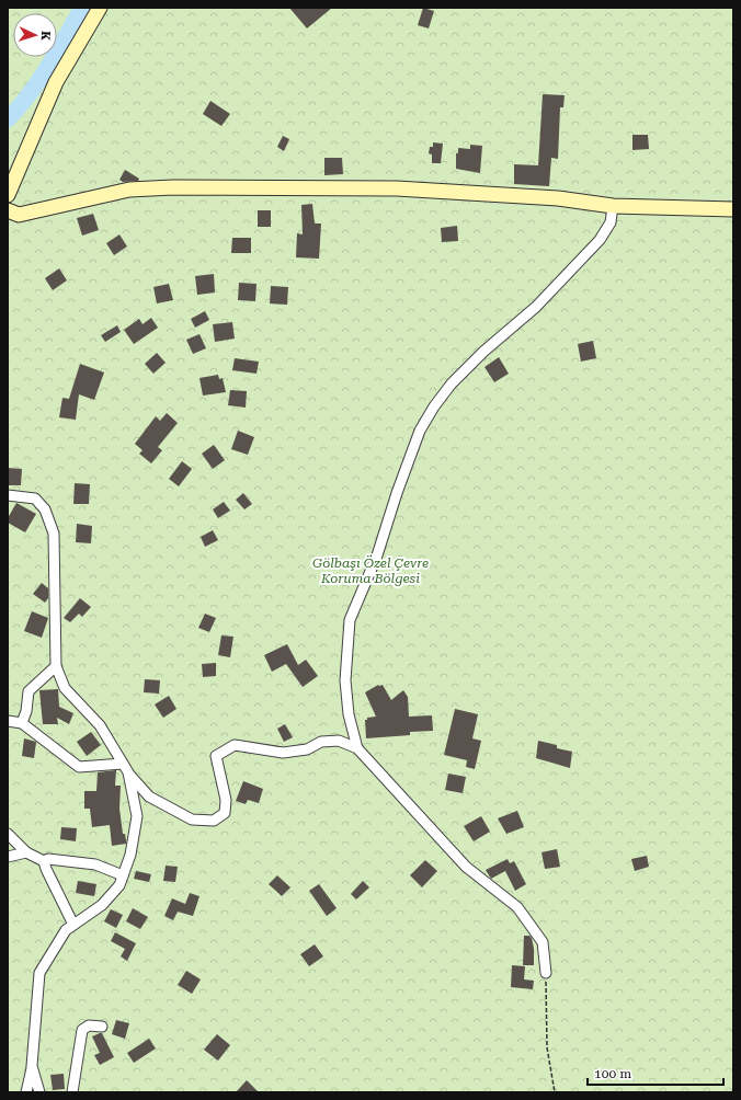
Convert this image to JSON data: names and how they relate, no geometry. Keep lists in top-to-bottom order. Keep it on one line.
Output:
{"parks":["Gölbaşı Özel Çevre Koruma Bölgesi"],"scale_bar":"100 m","north":"right"}
